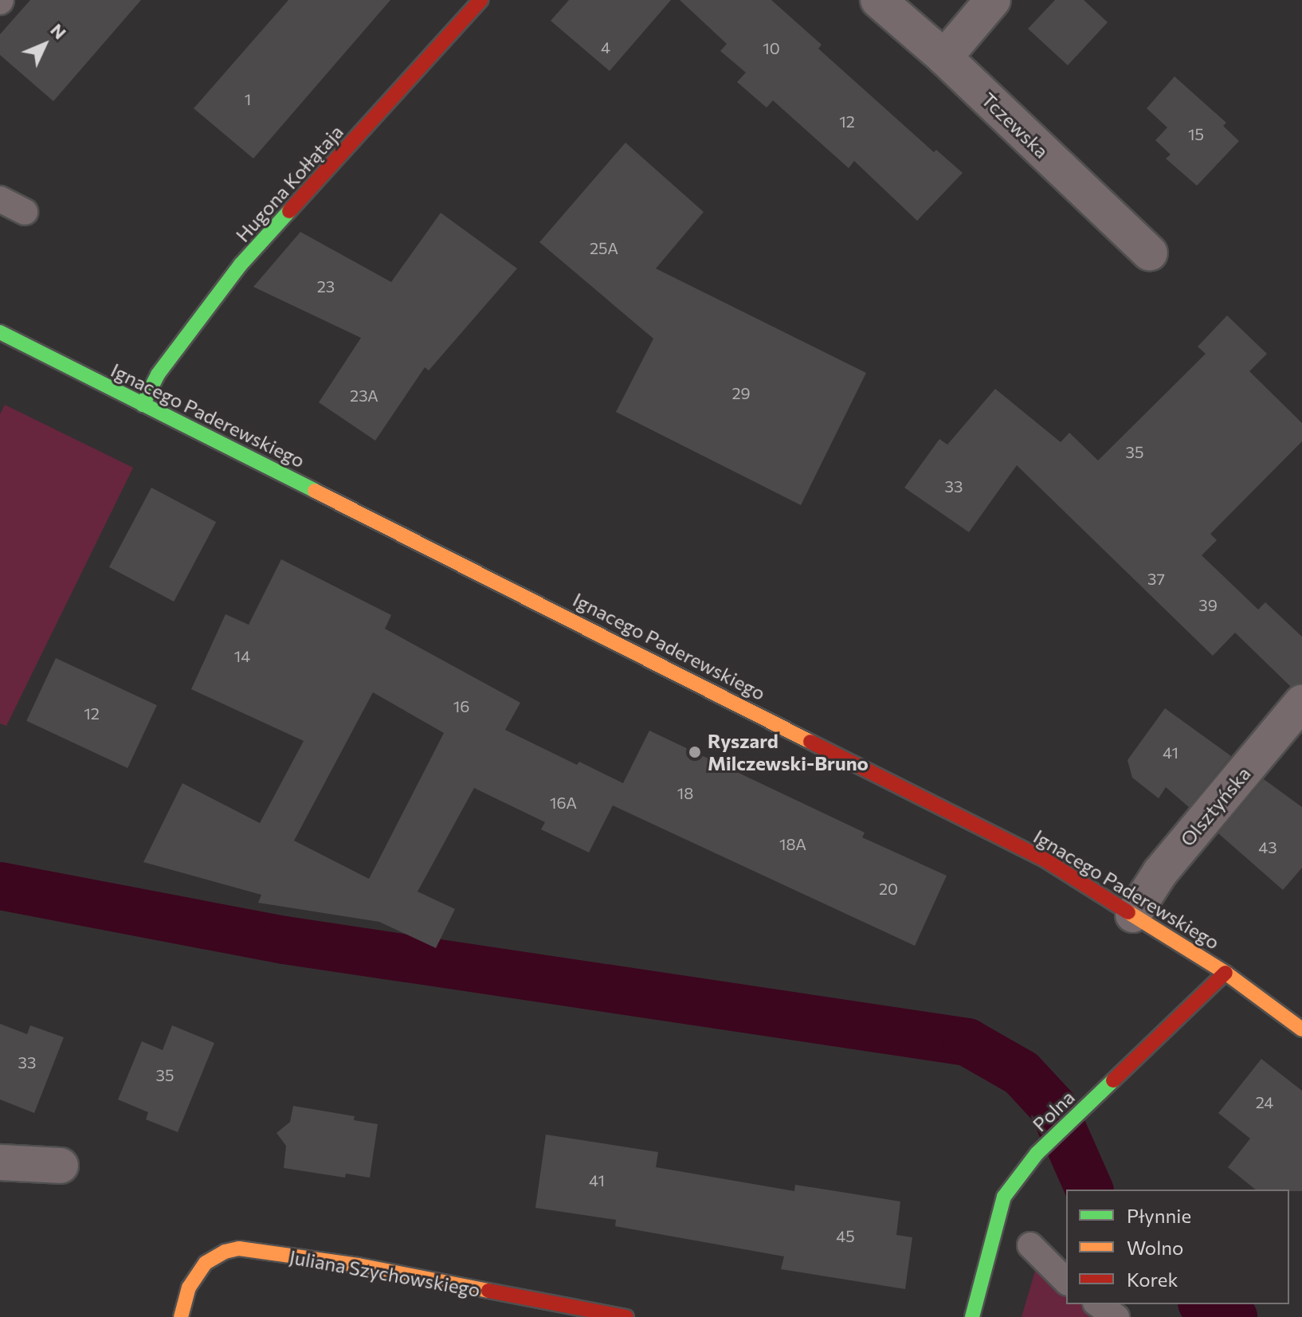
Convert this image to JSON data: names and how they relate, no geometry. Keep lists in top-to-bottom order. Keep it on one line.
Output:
{"streets":{"main road":["Hugona Kołłątaja","Ignacego Paderewskiego","Polna","Juliana Szychowskiego"],"street":["Tczewska","Olsztyńska"]},"crossings":[["Hugona Kołłątaja","Ignacego Paderewskiego"],["Ignacego Paderewskiego","Olsztyńska"],["Ignacego Paderewskiego","Polna"]],"places":["Ryszard Milczewski-Bruno"],"house_numbers":["4","10","1","12","15","25A","23","29","23A","35","33","37","39","14","16","12","41","18","16A","18A","43","20","33","35","24","41","45"],"legend":["Płynnie","Wolno","Korek"],"north":"top right"}
